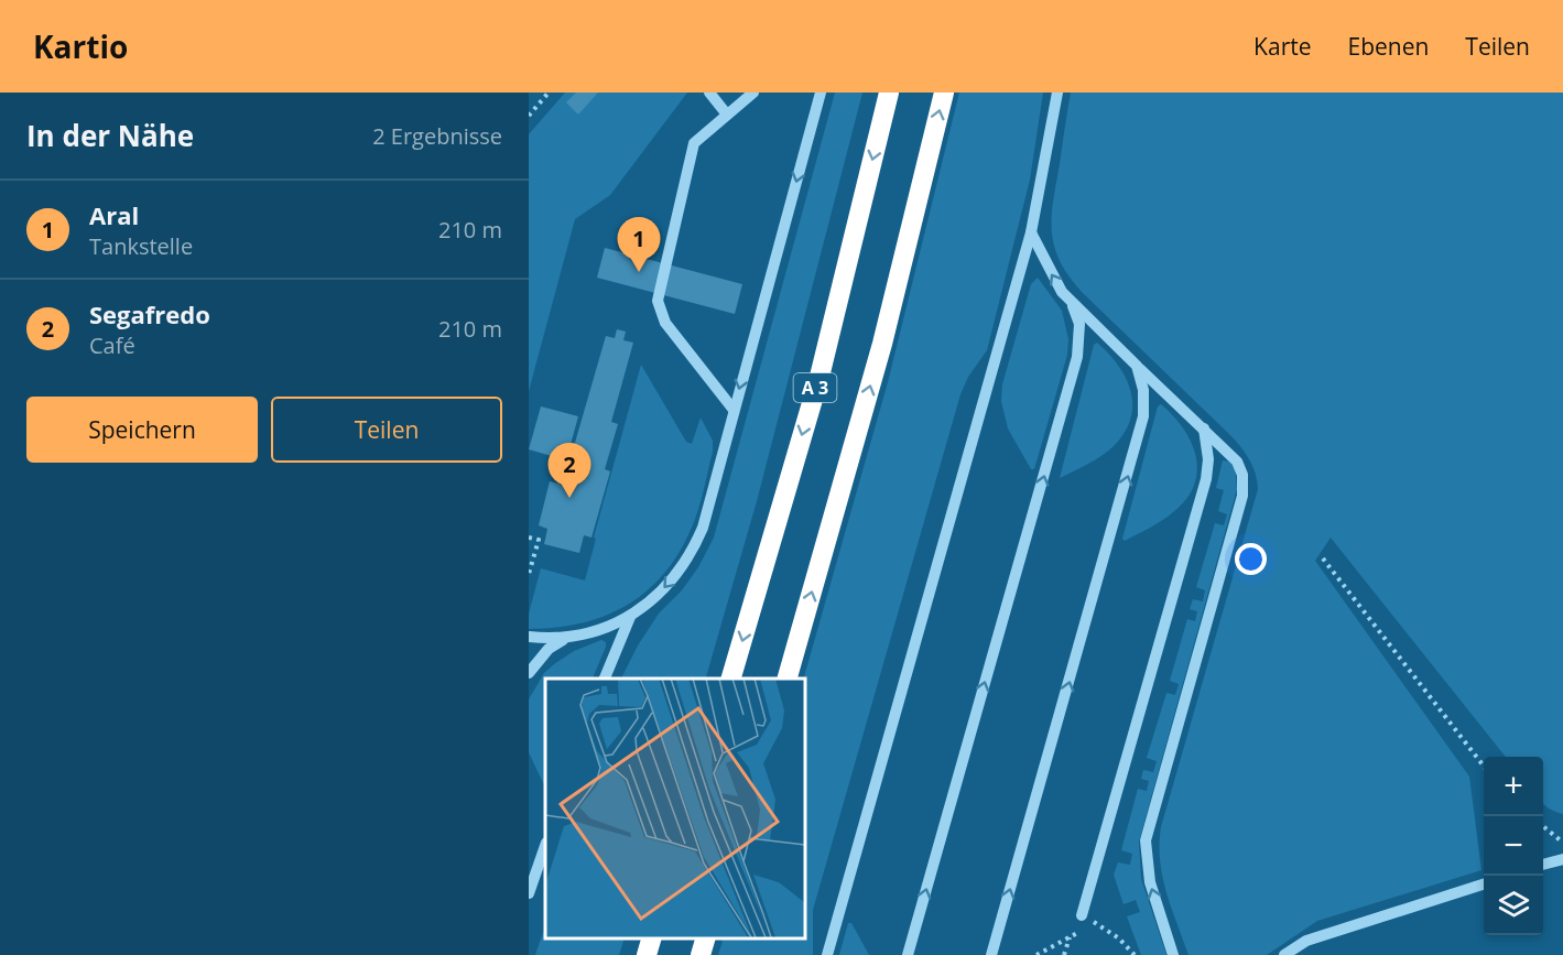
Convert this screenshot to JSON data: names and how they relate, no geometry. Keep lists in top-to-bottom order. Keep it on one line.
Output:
{"streets":{"highway":["A 3"]},"page":{"header":"Kartio","nav":["Karte","Ebenen","Teilen"],"heading":["In der Nähe","2 Ergebnisse"],"list":[{"mark":"1","name":"Aral","note":"Tankstelle","value":"210 m"},{"mark":"2","name":"Segafredo","note":"Café","value":"210 m"}],"pins":["1","2"],"buttons":["Speichern","Teilen"],"map_buttons":["+","−"]}}
